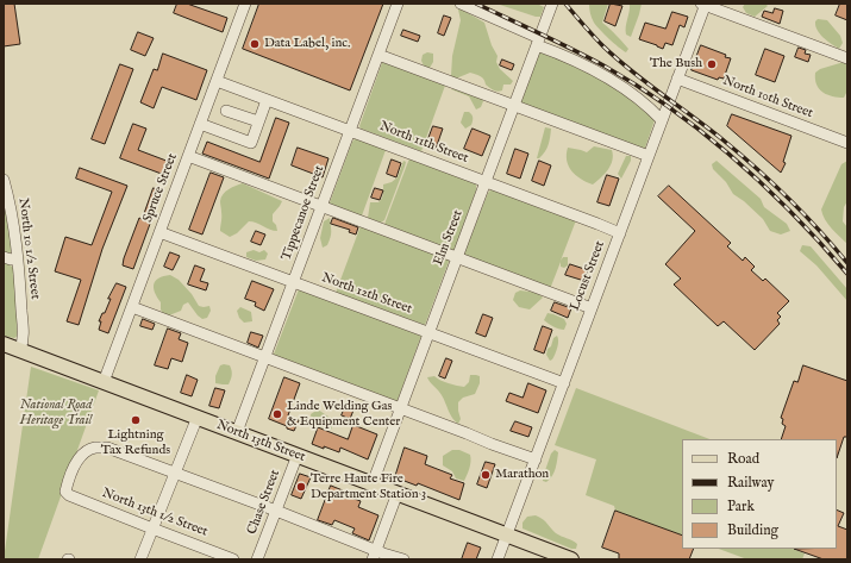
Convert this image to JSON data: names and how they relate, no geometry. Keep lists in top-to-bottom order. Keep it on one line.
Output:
{"streets":{"main road":["North 13th Street"],"street":["North 10th Street","North 11th Street","Spruce Street","Tippecanoe Street","Elm Street","North 10 1/2 Street","Locust Street","North 12th Street","Chase Street","North 13th 1/2 Street"]},"crossings":[["North 10th Street","Locust Street"],["North 11th Street","Spruce Street"],["North 11th Street","Tippecanoe Street"],["North 11th Street","Elm Street"],["North 11th Street","Locust Street"],["Spruce Street","North 12th Street"],["Spruce Street","North 13th Street"],["Tippecanoe Street","North 12th Street"],["Tippecanoe Street","North 13th Street"],["Elm Street","North 12th Street"],["Elm Street","North 13th Street"],["North 10 1/2 Street","North 13th Street"],["Locust Street","North 12th Street"],["Locust Street","North 13th Street"],["North 13th Street","Chase Street"]],"parks":["National Road Heritage Trail"],"places":["Data Label, inc.","The Bush","Linde Welding Gas & Equipment Center","Lightning Tax Refunds","Marathon","Terre Haute Fire Department Station 3"],"legend":["Road","Railway","Park","Building"]}
